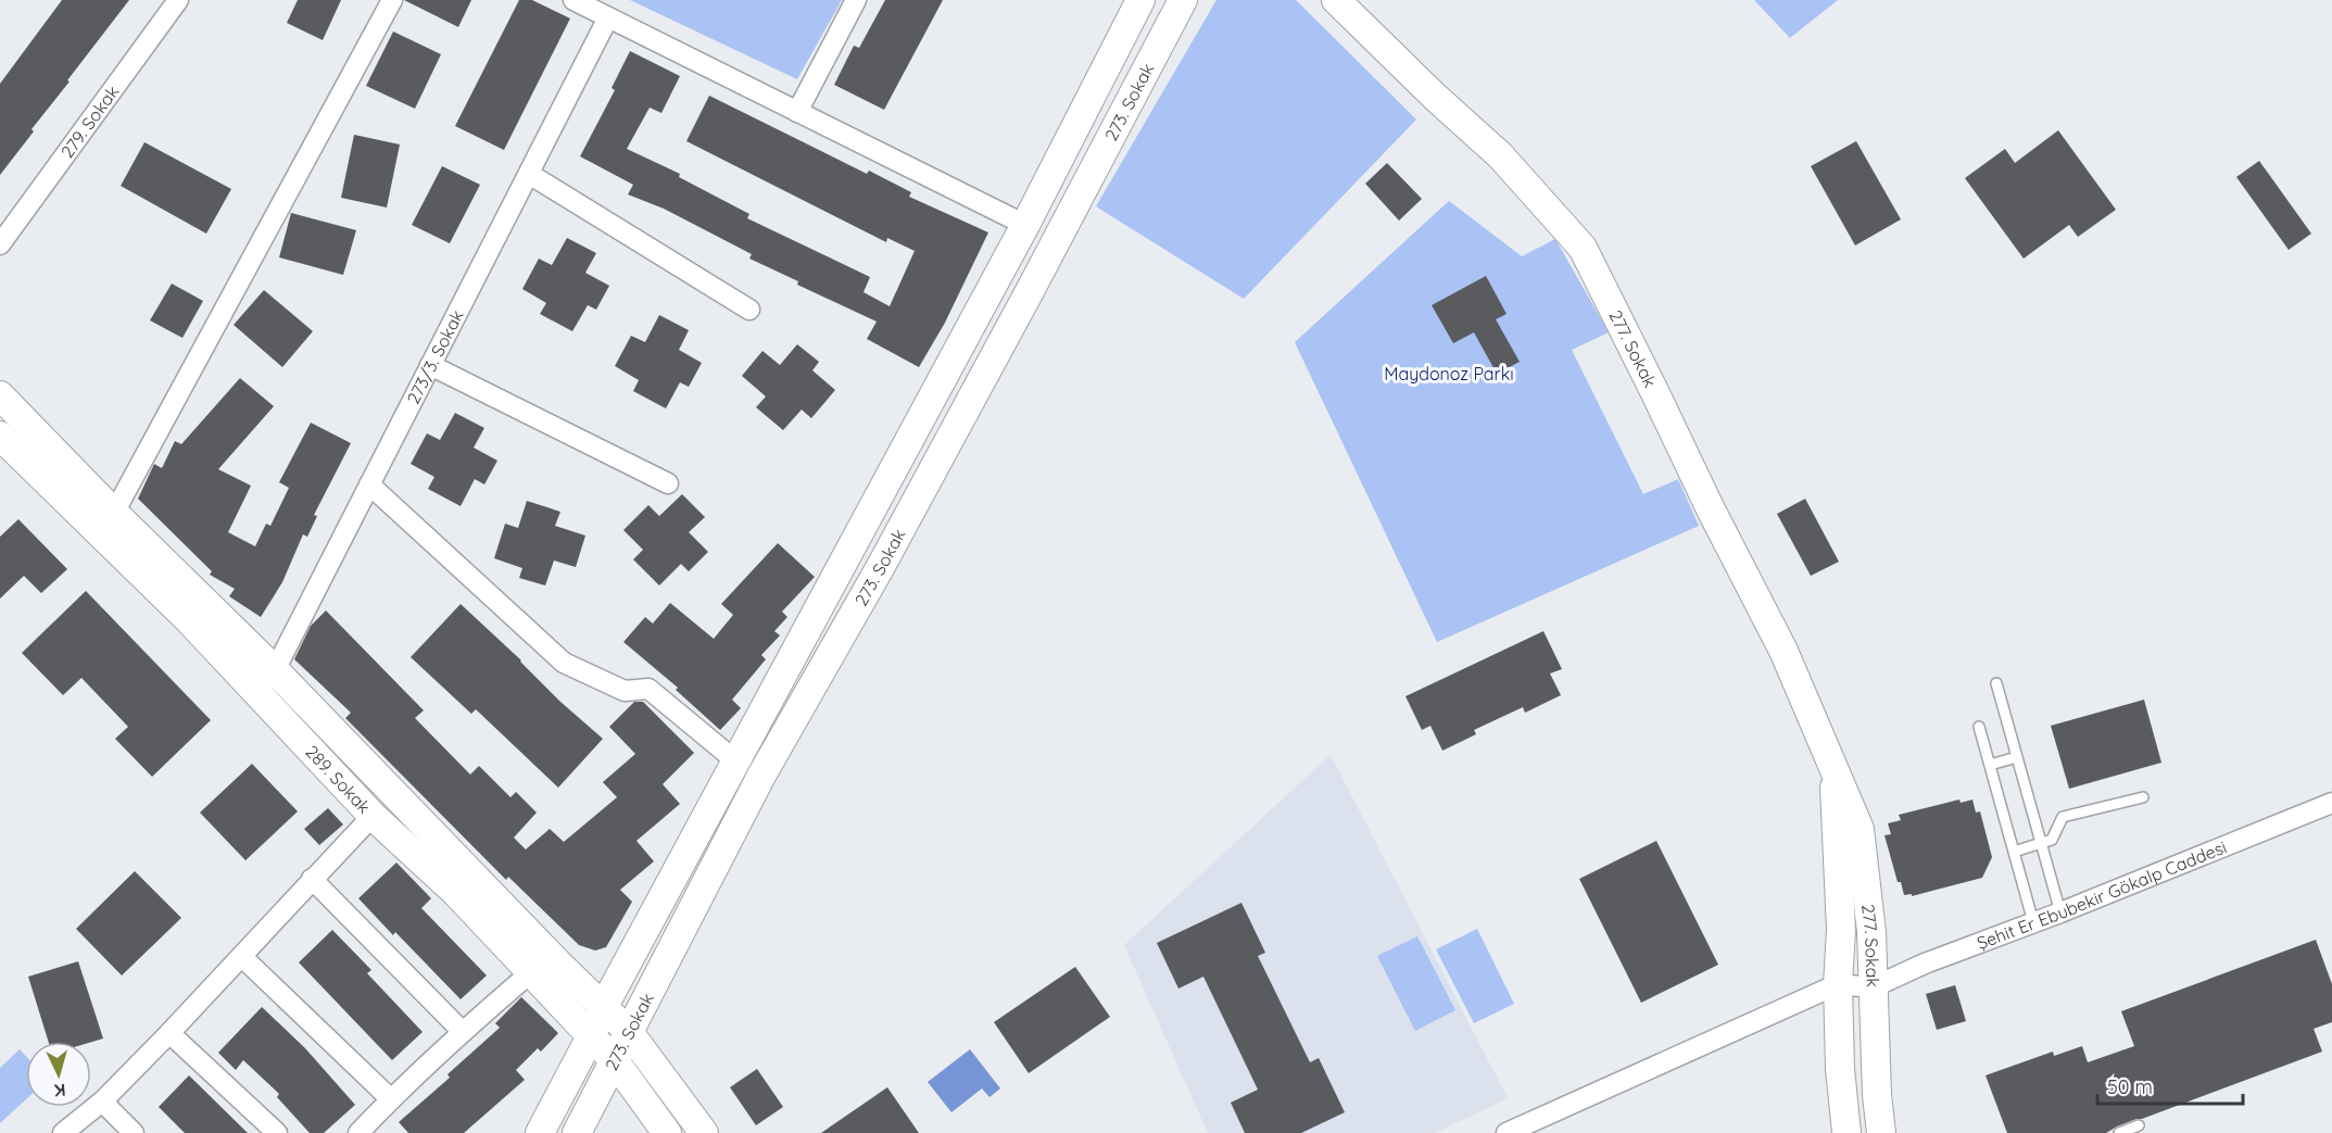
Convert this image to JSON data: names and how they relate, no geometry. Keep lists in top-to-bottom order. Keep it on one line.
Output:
{"streets":{"street":["273. Sokak","279. Sokak","277. Sokak","273/3. Sokak","289. Sokak","Şehit Er Ebubekir Gökalp Caddesi"]},"crossings":[["273. Sokak","289. Sokak"],["277. Sokak","Şehit Er Ebubekir Gökalp Caddesi"],["273/3. Sokak","289. Sokak"]],"parks":["Maydonoz Parkı"],"scale_bar":"50 m","north":"bottom"}
